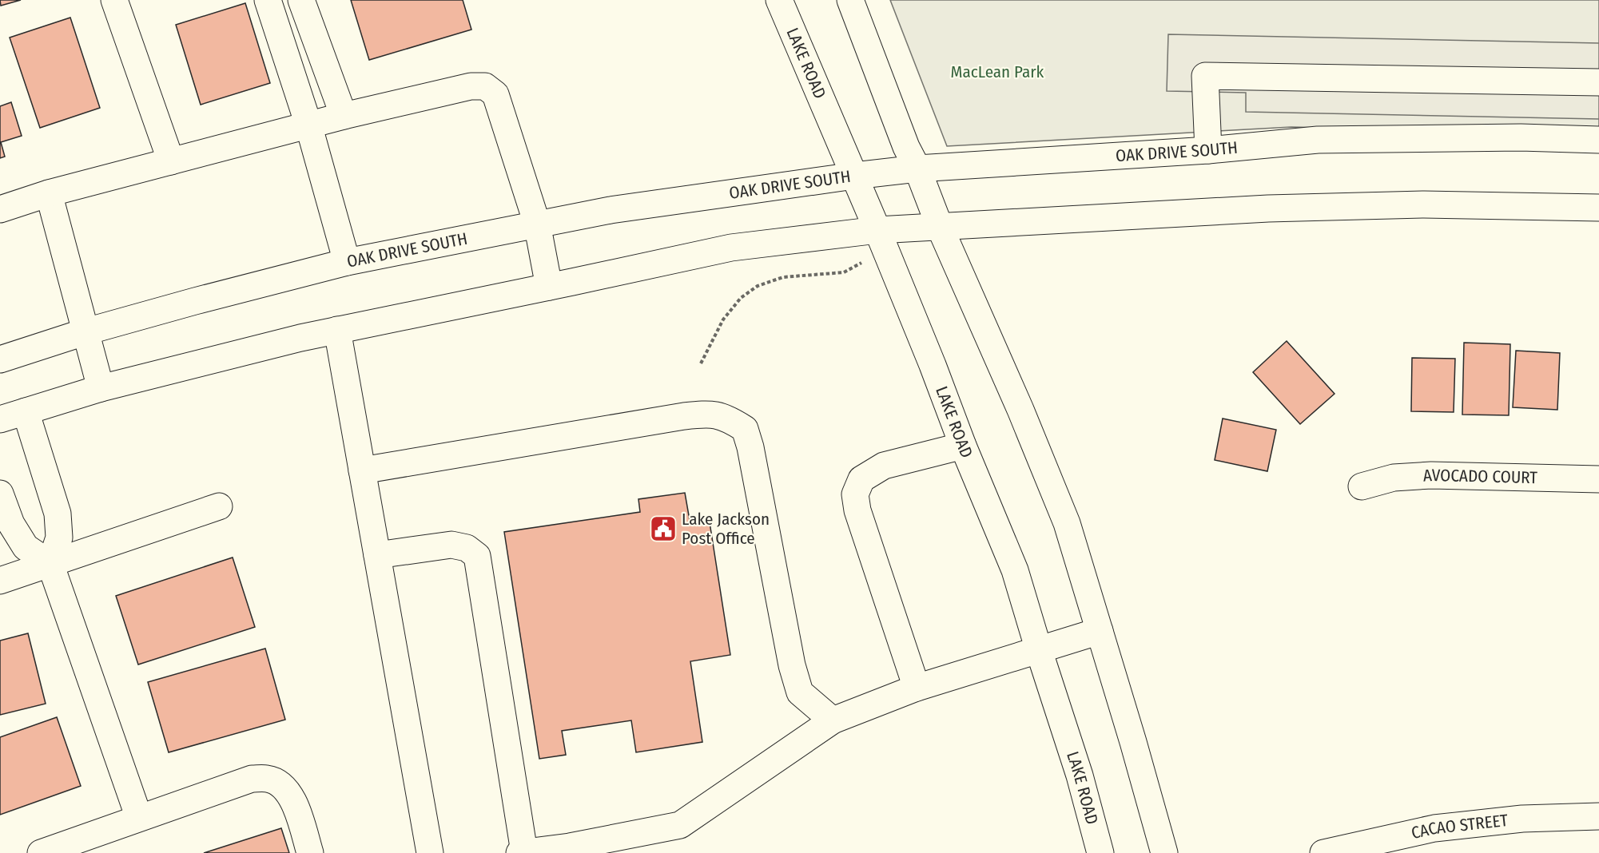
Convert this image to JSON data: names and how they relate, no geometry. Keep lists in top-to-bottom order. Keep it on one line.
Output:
{"streets":{"street":["LAKE ROAD","OAK DRIVE SOUTH","AVOCADO COURT","CACAO STREET"]},"crossings":[["LAKE ROAD","OAK DRIVE SOUTH"]],"parks":["MacLean Park"],"places":{"public building":["Lake Jackson Post Office"]}}
